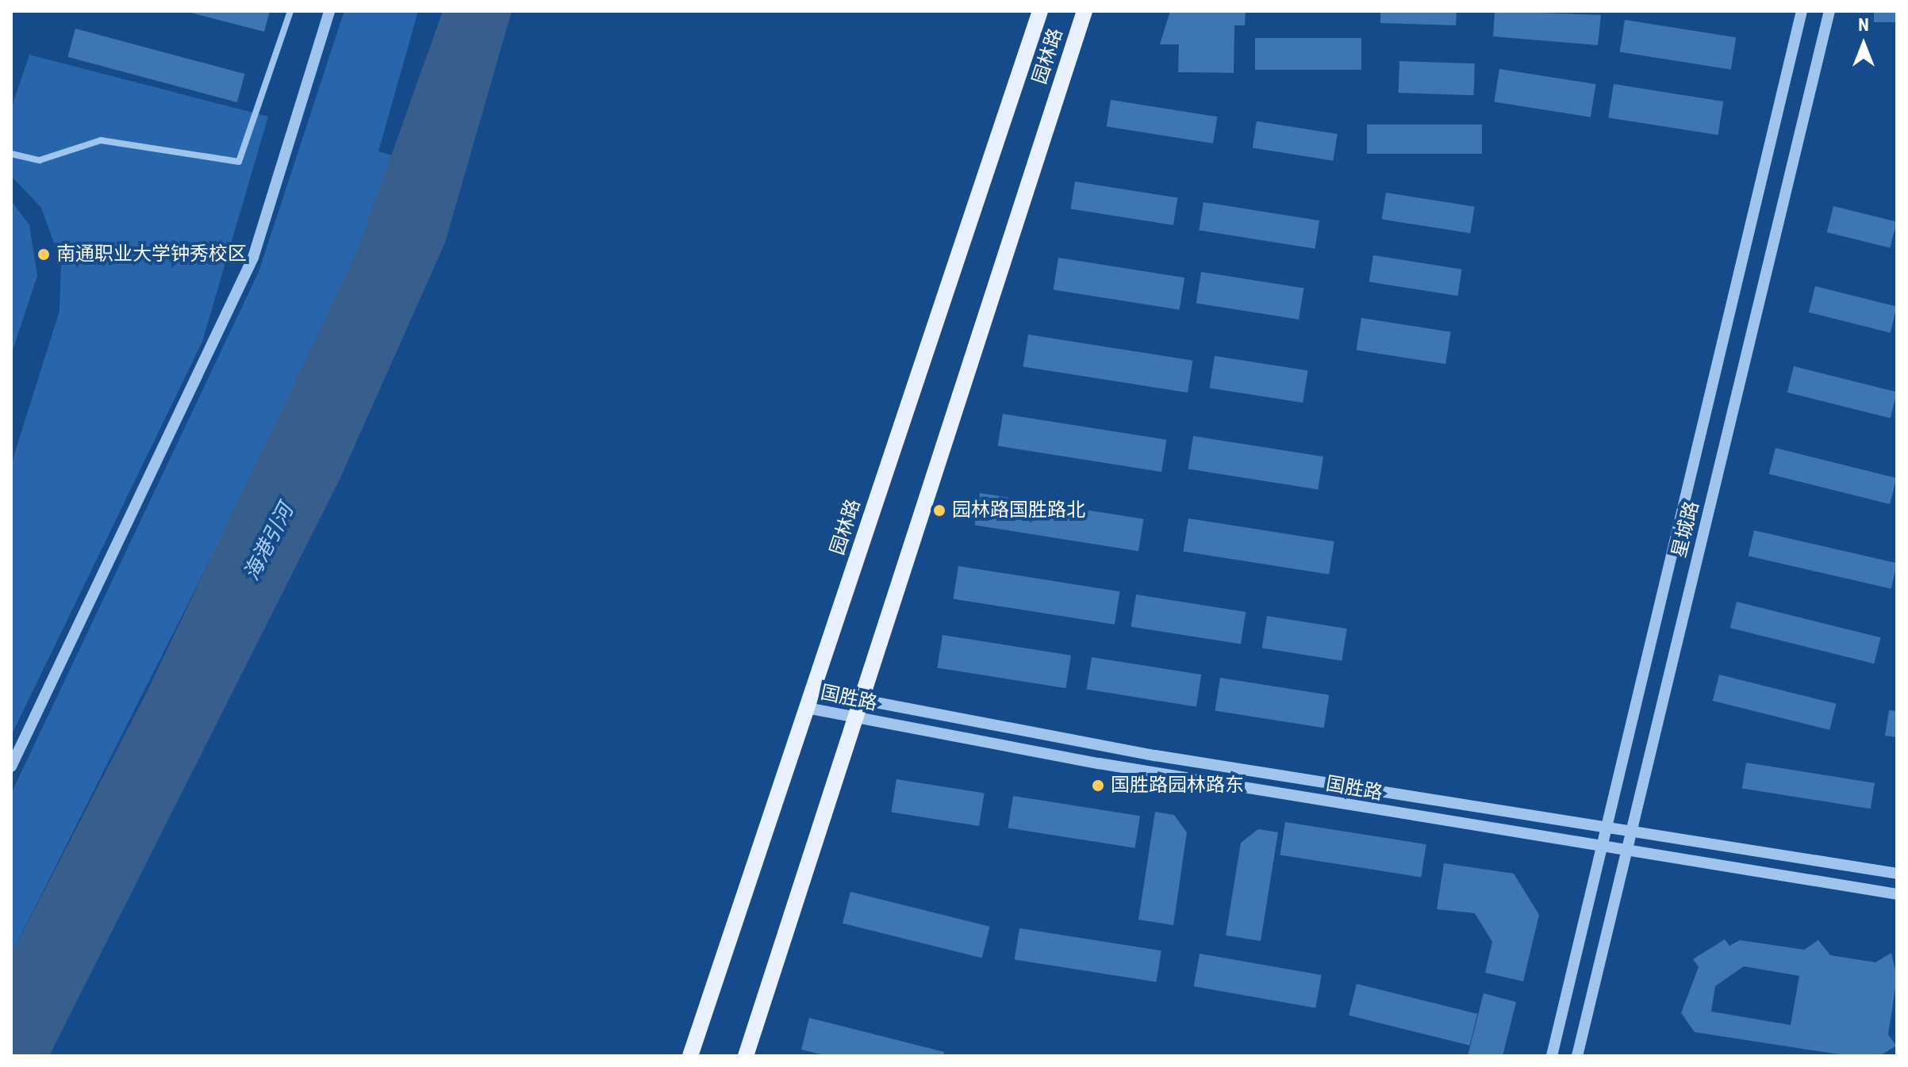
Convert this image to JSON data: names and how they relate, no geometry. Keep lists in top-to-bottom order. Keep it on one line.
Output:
{"streets":{"main road":["园林路"],"street":["星城路","国胜路"]},"crossings":[["园林路","国胜路"],["星城路","国胜路"]],"water":["海港引河"],"places":["南通职业大学钟秀校区","园林路国胜路北","国胜路园林路东"],"north":"top"}
